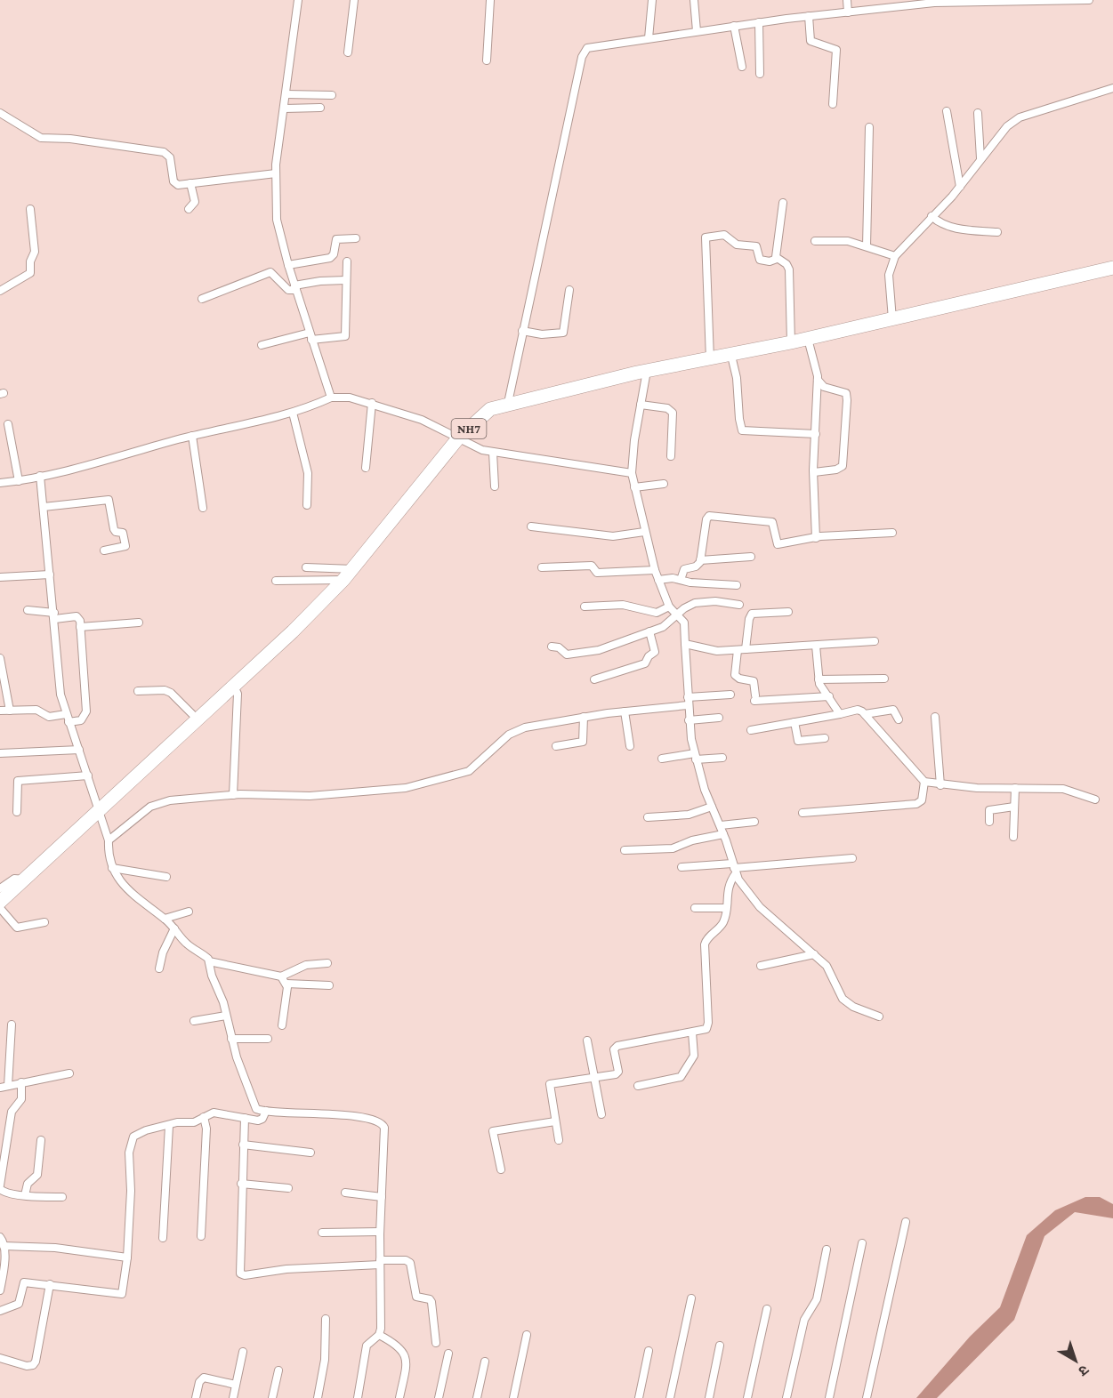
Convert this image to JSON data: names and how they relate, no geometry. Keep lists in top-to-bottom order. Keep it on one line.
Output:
{"streets":{"highway":["NH7"]},"north":"bottom right"}
